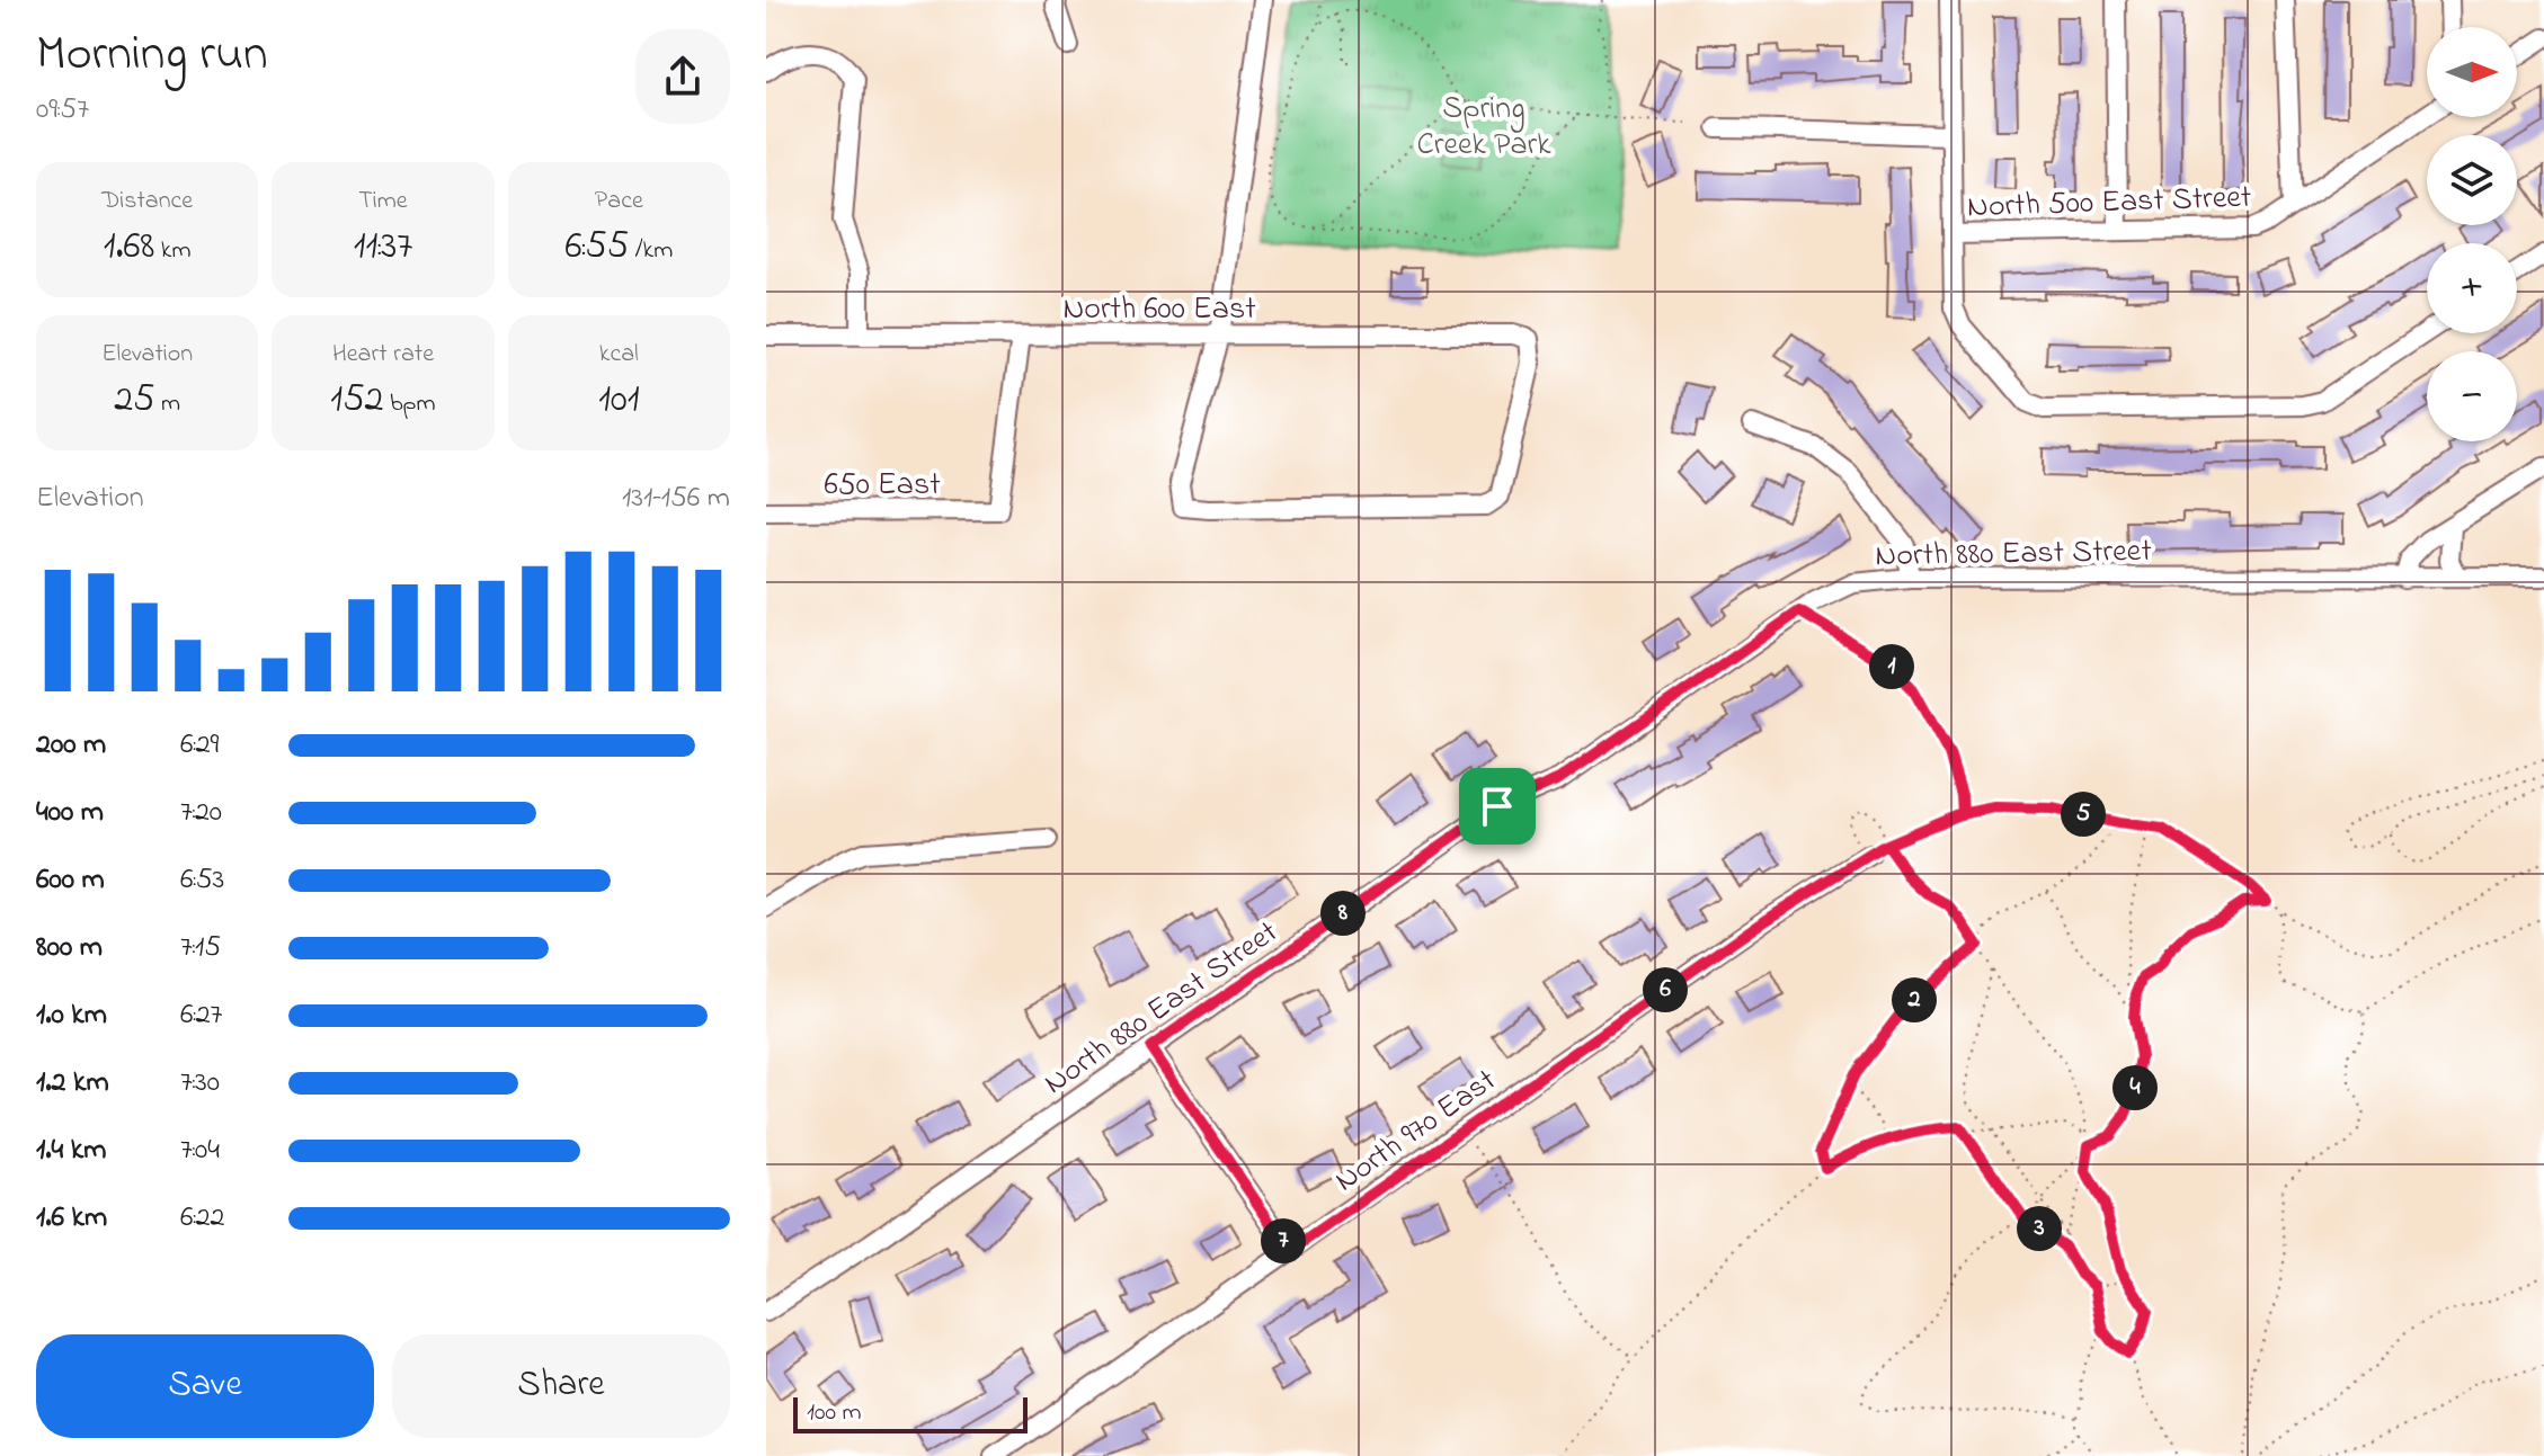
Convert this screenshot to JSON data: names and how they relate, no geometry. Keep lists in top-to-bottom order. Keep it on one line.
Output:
{"streets":{"street":["North 500 East Street","North 600 East","650 East","North 880 East Street","North 970 East"]},"crossings":[["North 600 East","650 East"]],"parks":["Spring Creek Park"],"scale_bar":"100 m","north":"right","page":{"heading":["Morning run","09:57"],"map_buttons":["+","−"],"stats":[["Distance","1.68 km"],["Time","11:37"],["Pace","6:55 /km"],["Elevation","25 m"],["Heart rate","152 bpm"],["kcal","101"]],"chart":["Elevation","131–156 m"],"pins":["1","5","8","6","2","4","3","7"],"list":[{"name":"200 m","note":"6:29"},{"name":"400 m","note":"7:20"},{"name":"600 m","note":"6:53"},{"name":"800 m","note":"7:15"},{"name":"1.0 km","note":"6:27"},{"name":"1.2 km","note":"7:30"},{"name":"1.4 km","note":"7:04"},{"name":"1.6 km","note":"6:22"}],"buttons":["Save","Share"],"scale":"100 m"}}
